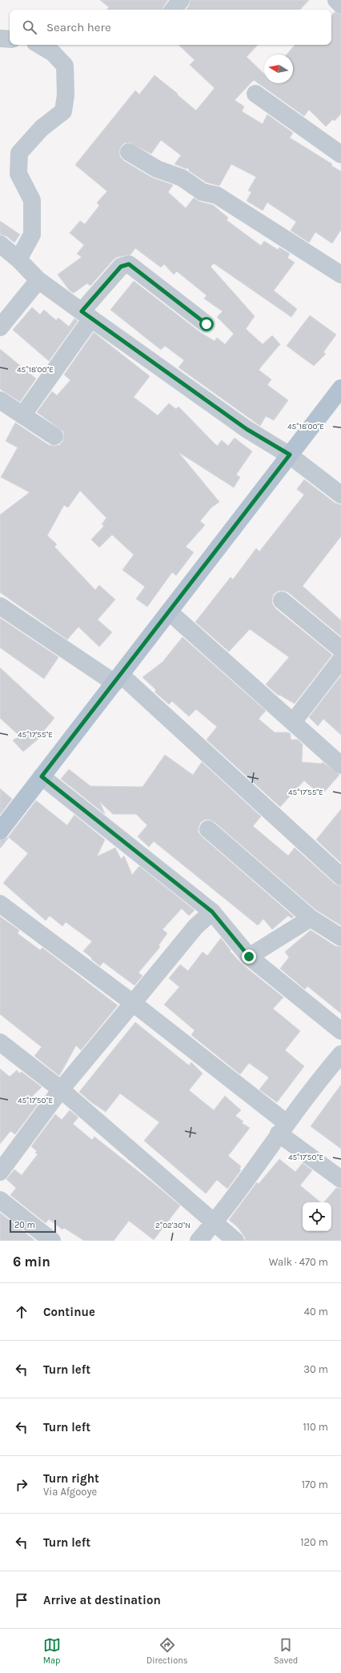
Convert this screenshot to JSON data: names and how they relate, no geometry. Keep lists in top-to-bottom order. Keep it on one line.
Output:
{"scale_bar":"20 m","north":"left","page":{"search":"Search here","scale":"20 m","heading":["6 min","Walk · 470 m"],"list":[["Continue","40 m"],["Turn left","30 m"],["Turn left","110 m"],["Turn right","Via Afgooye","170 m"],["Turn left","120 m"],"Arrive at destination"],"nav":["Map","Directions","Saved"]},"coordinates":["45°18'00\"E","45°17'55\"E","45°17'50\"E","2°02'30\"N"]}
